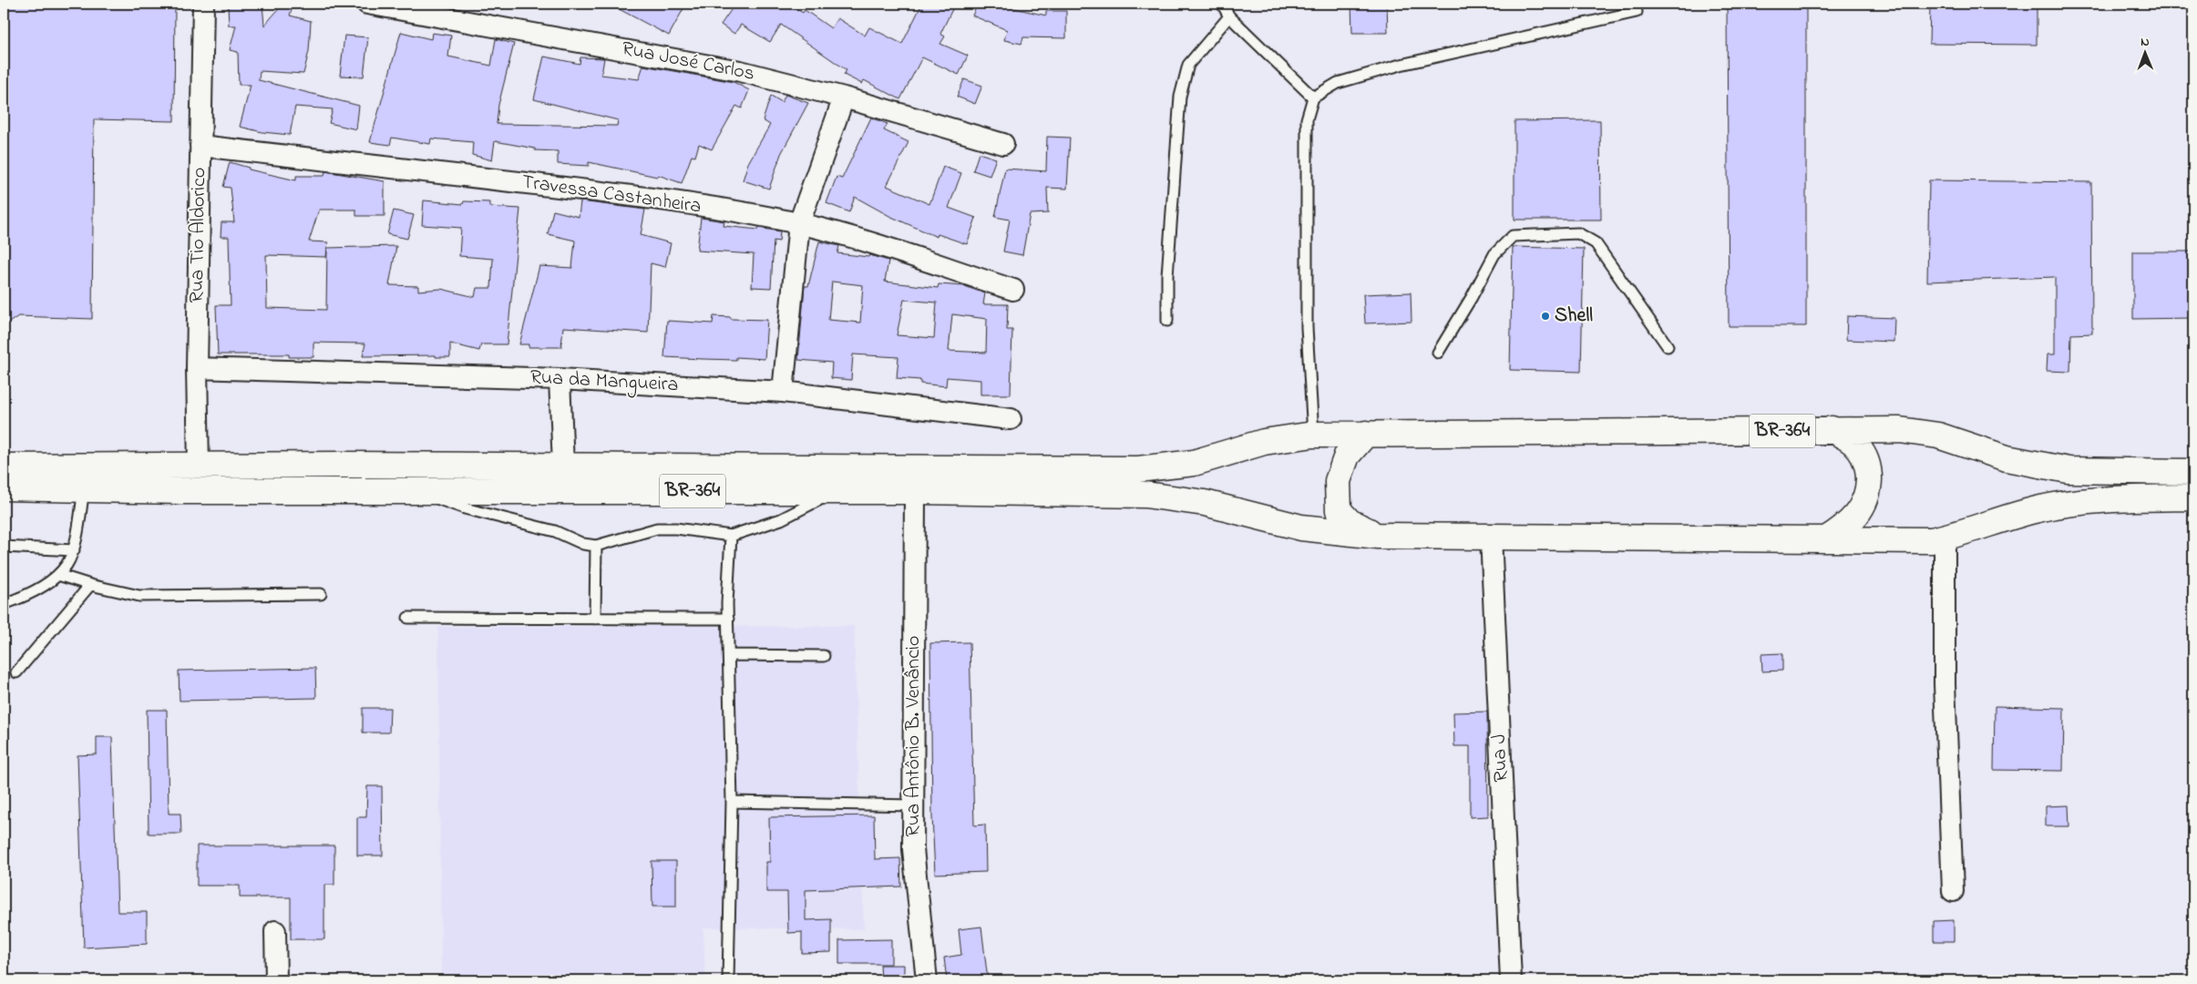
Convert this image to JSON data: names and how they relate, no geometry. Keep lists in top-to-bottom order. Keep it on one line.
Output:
{"streets":{"highway":["BR-364"],"street":["Rua José Carlos","Travessa Castanheira","Rua Tio Aldorico","Rua da Mangueira","Rua Antônio B. Venâncio","Rua J"]},"crossings":[["Travessa Castanheira","Rua Tio Aldorico"],["Rua Tio Aldorico","Rua da Mangueira"],["Rua Tio Aldorico","BR-364"],["BR-364","Rua Antônio B. Venâncio"],["BR-364","Rua J"]],"places":["Shell"],"north":"top"}
